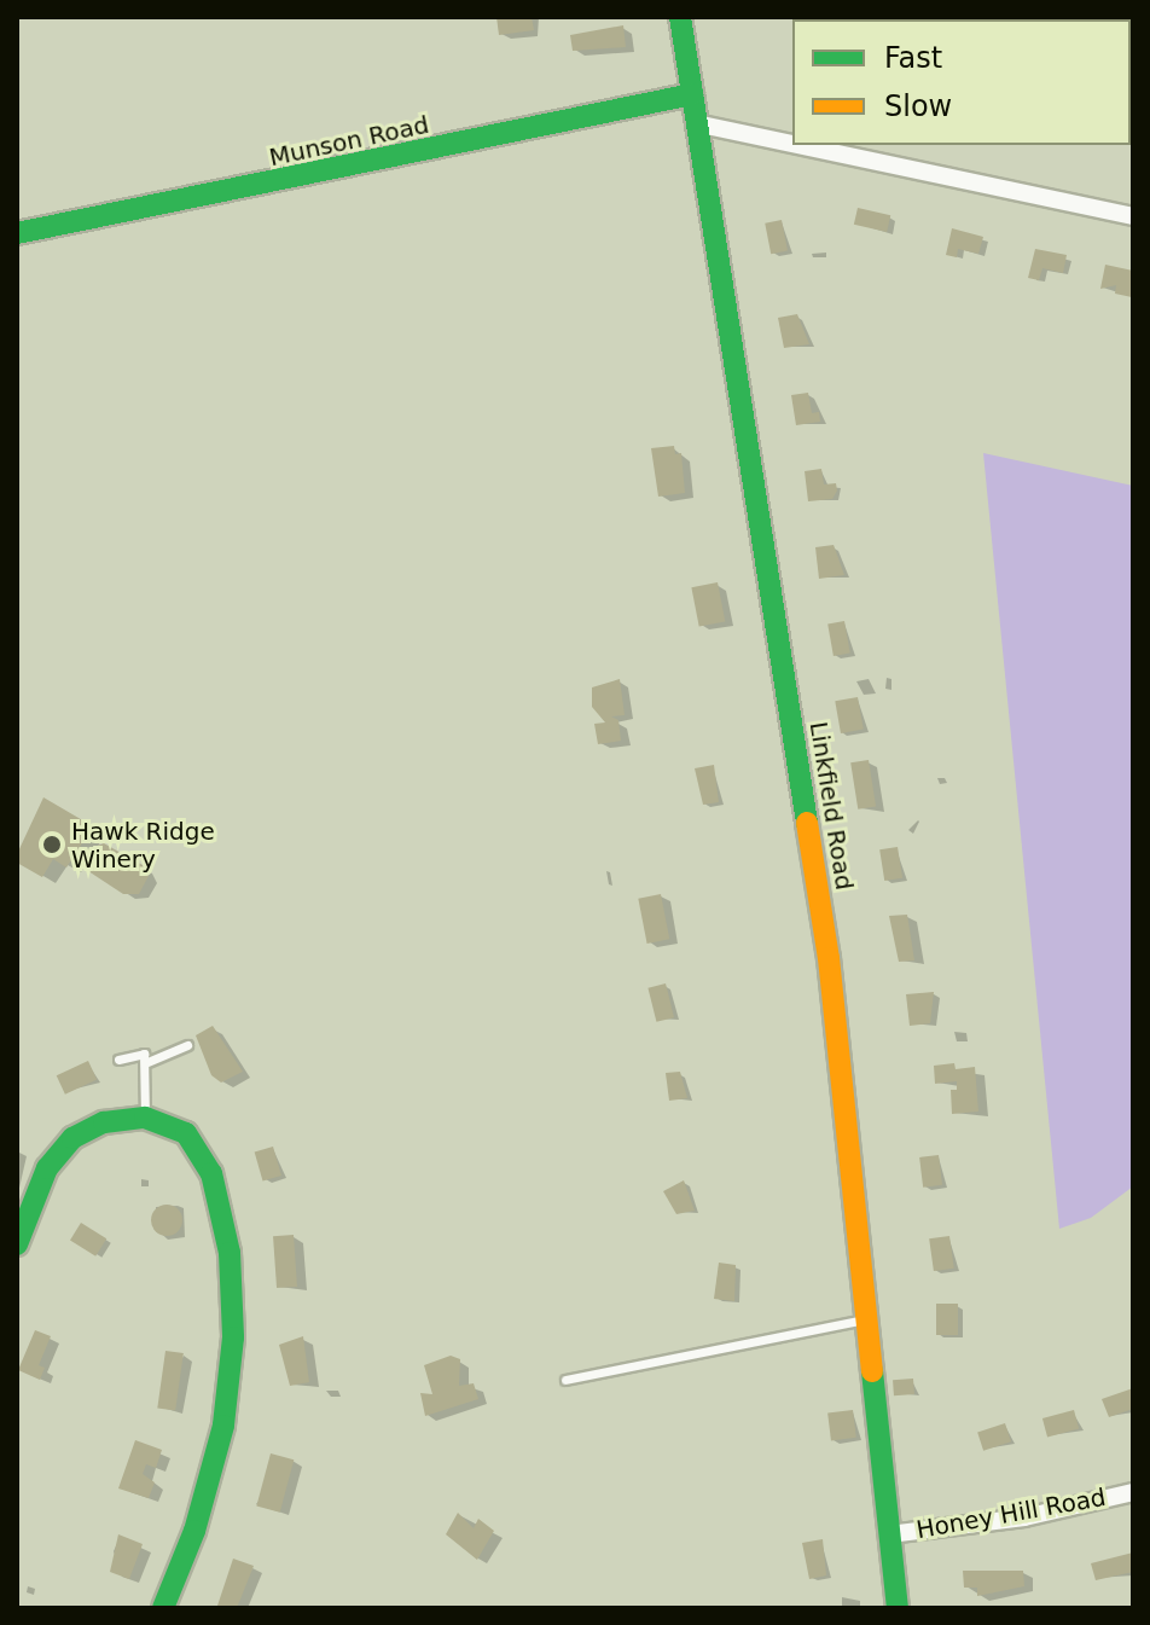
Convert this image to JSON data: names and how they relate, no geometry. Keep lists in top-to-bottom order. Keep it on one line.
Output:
{"streets":{"street":["Munson Road","Linkfield Road","Honey Hill Road"]},"crossings":[["Munson Road","Linkfield Road"],["Linkfield Road","Honey Hill Road"]],"places":["Hawk Ridge Winery"],"legend":["Fast","Slow"]}
